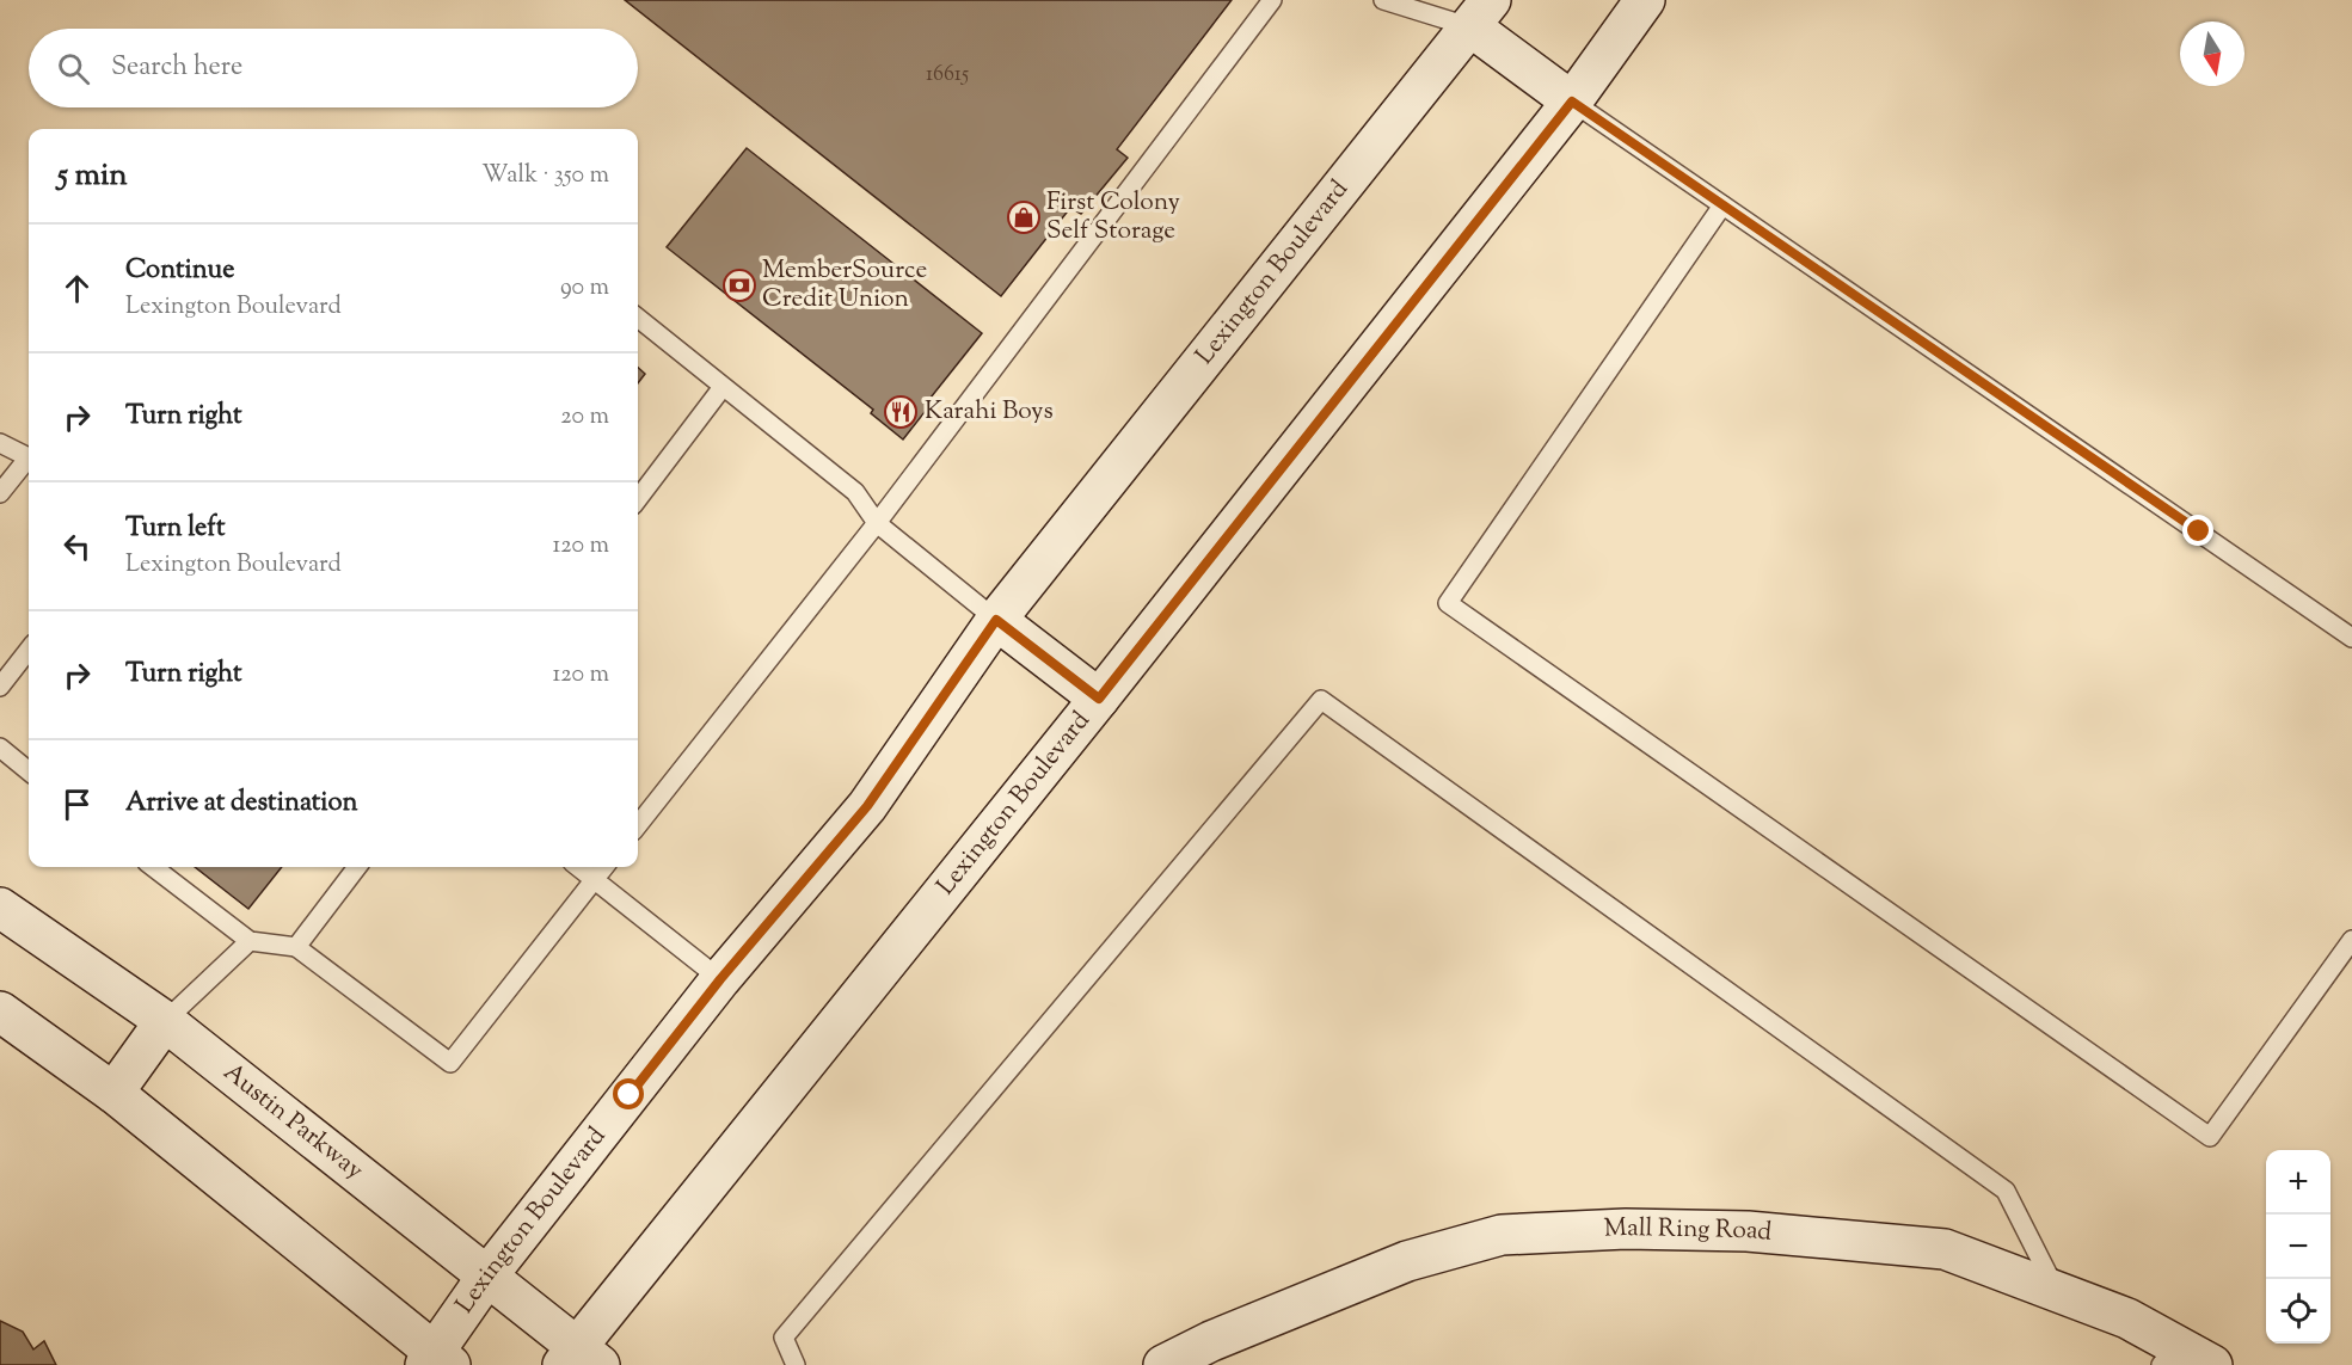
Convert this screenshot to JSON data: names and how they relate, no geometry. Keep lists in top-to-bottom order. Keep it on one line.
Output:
{"streets":{"main road":["Lexington Boulevard","Austin Parkway","Mall Ring Road"]},"crossings":[["Lexington Boulevard","Austin Parkway"]],"places":{"shop":["First Colony Self Storage"],"bank":["MemberSource Credit Union"],"restaurant":["Karahi Boys"]},"house_numbers":["16615"],"north":"bottom","page":{"search":"Search here","heading":["5 min","Walk · 350 m"],"list":[["Continue","Lexington Boulevard","90 m"],["Turn right","20 m"],["Turn left","Lexington Boulevard","120 m"],["Turn right","120 m"],"Arrive at destination"],"map_buttons":["+","−"]}}
